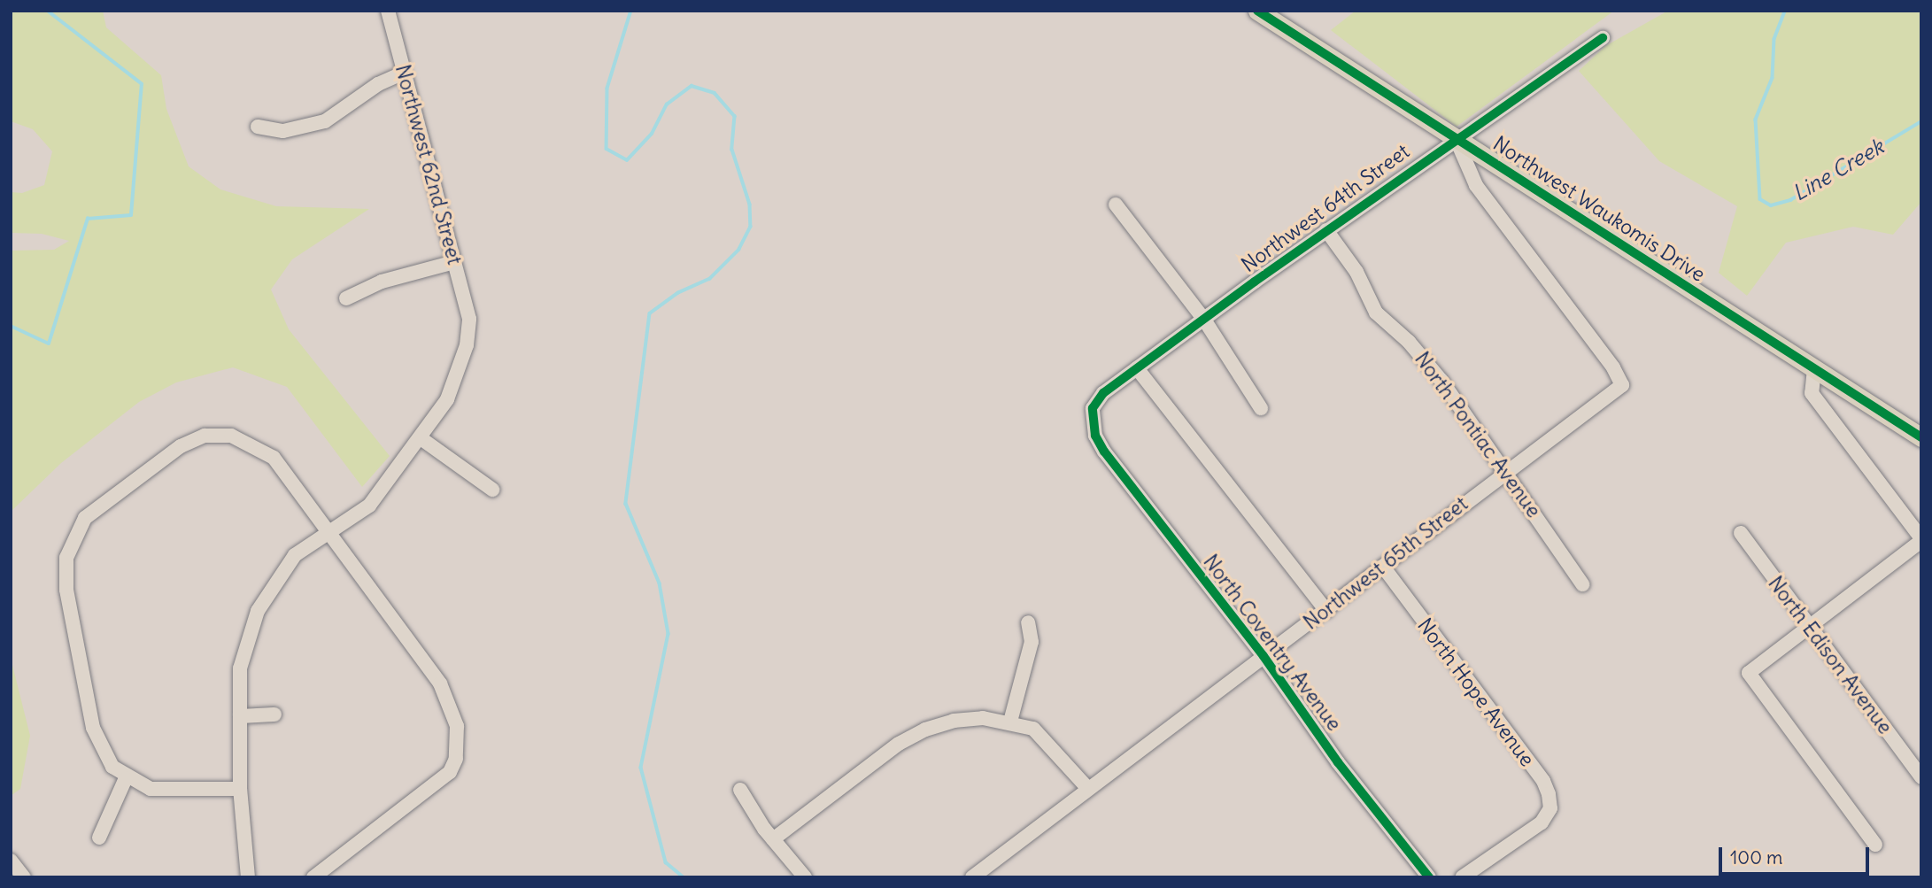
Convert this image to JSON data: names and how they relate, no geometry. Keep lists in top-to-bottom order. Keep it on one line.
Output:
{"streets":{"main road":["Northwest Waukomis Drive"],"street":["Northwest 62nd Street","Northwest 64th Street","North Pontiac Avenue","Northwest 65th Street","North Coventry Avenue","North Edison Avenue","North Hope Avenue"]},"crossings":[["Northwest 64th Street","Northwest Waukomis Drive"],["Northwest 64th Street","North Pontiac Avenue"],["Northwest 64th Street","Northwest 65th Street"],["Northwest 64th Street","North Coventry Avenue"],["Northwest Waukomis Drive","Northwest 65th Street"],["North Pontiac Avenue","Northwest 65th Street"],["Northwest 65th Street","North Coventry Avenue"],["Northwest 65th Street","North Hope Avenue"]],"water":["Line Creek"],"scale_bar":"100 m"}
